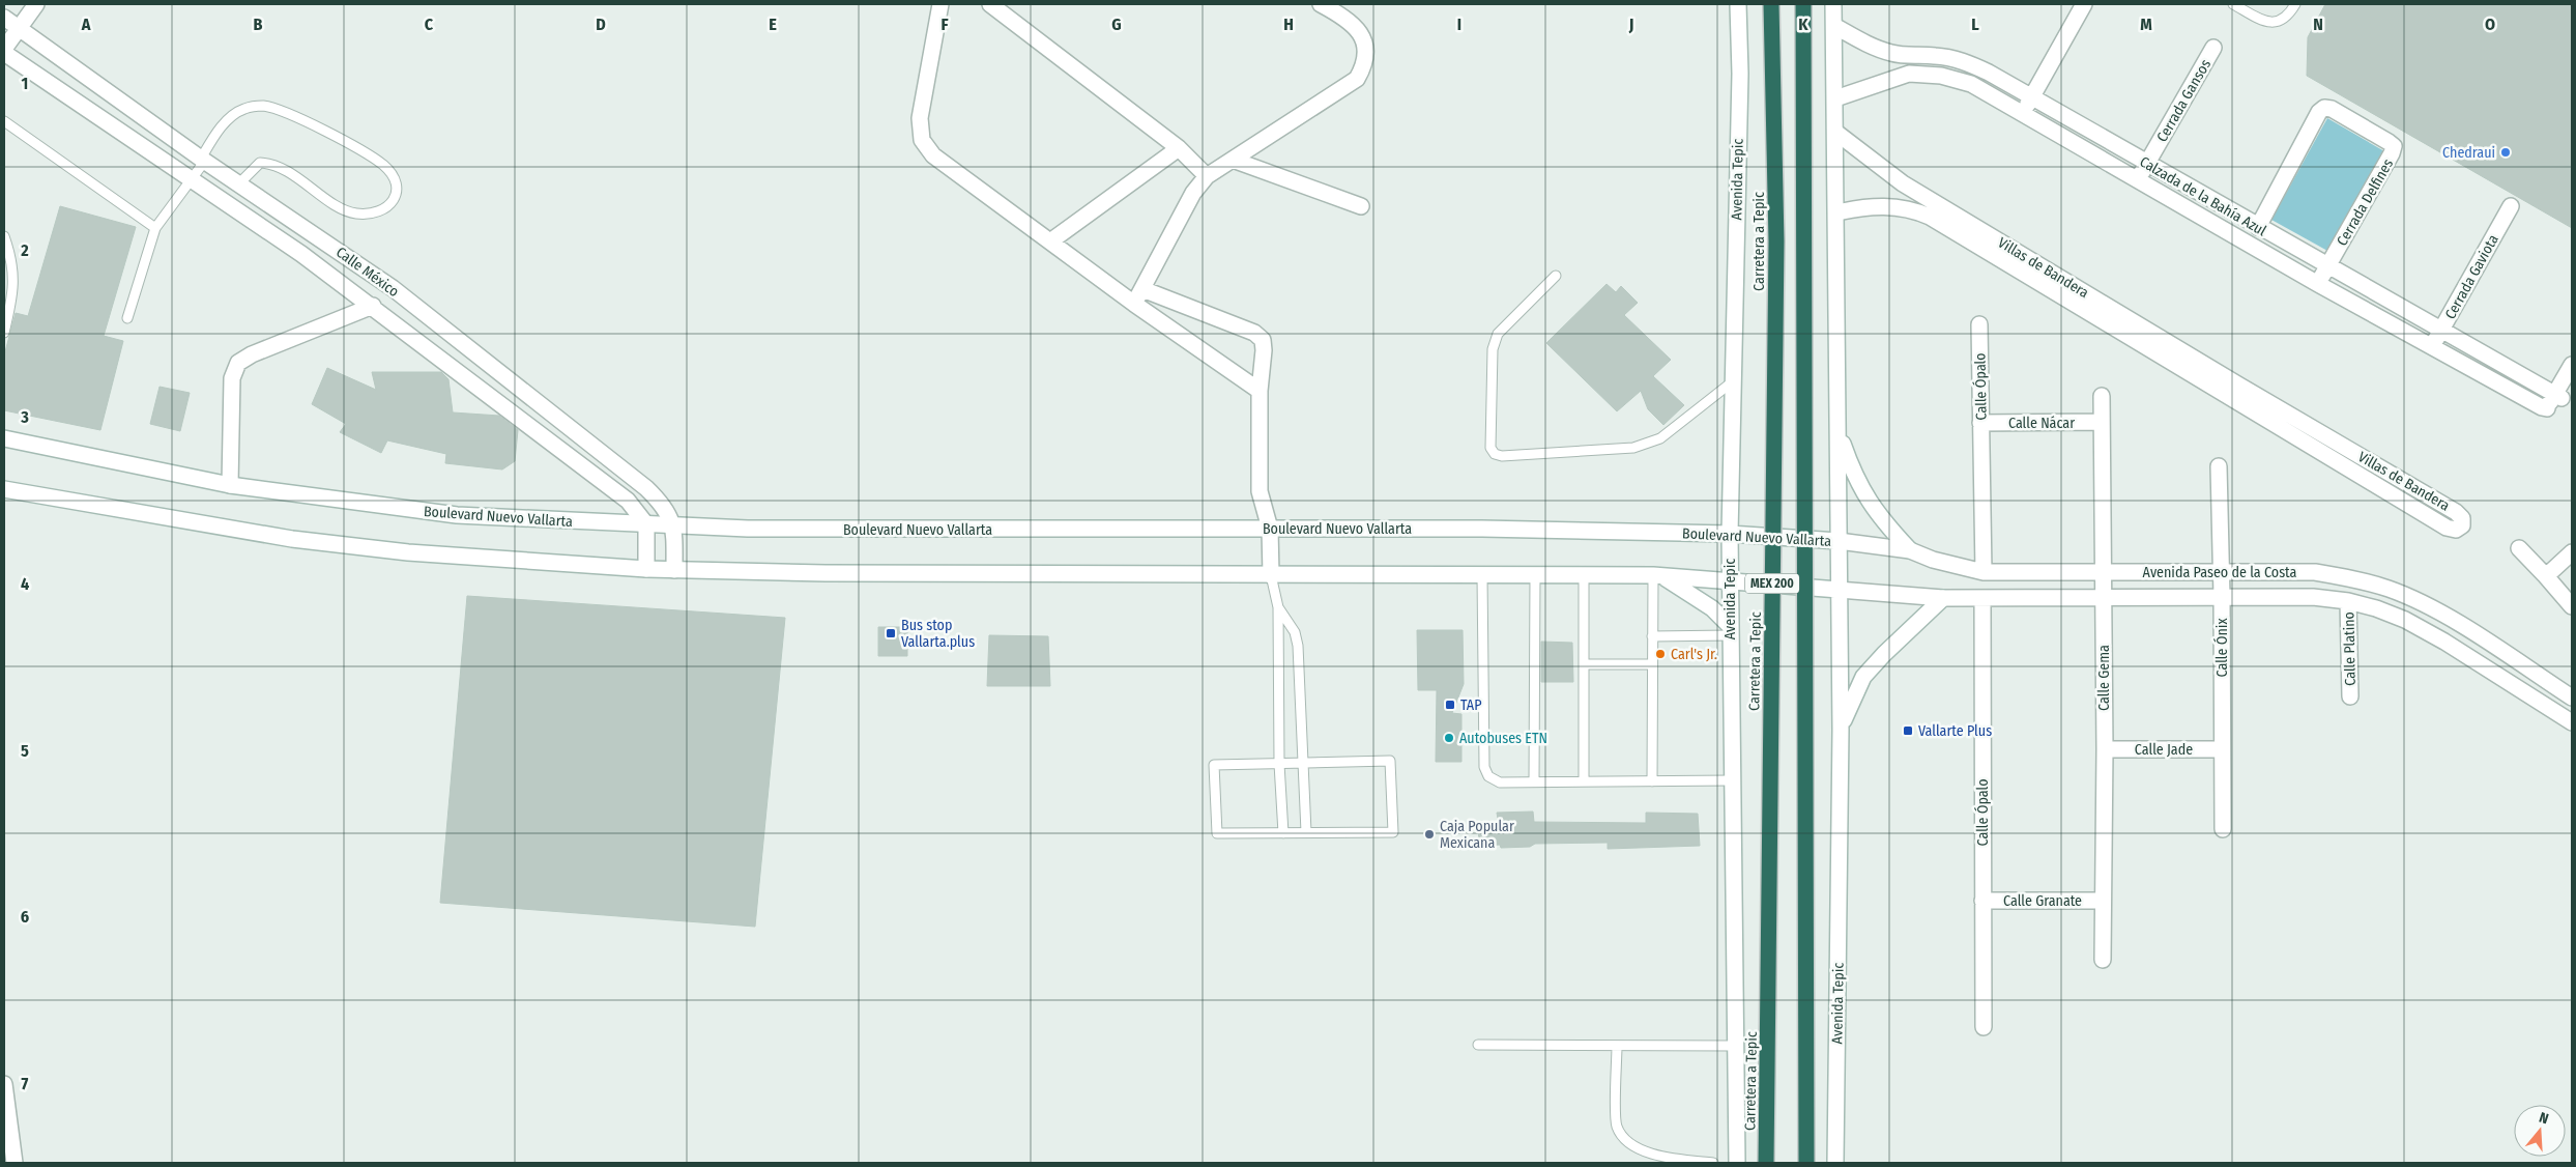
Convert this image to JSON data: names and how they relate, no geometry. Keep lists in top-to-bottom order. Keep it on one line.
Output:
{"streets":{"highway":["Carretera a Tepic","MEX 200"],"street":["Cerrada Gansos","Avenida Tepic","Calzada de la Bahía Azul","Cerrada Delfines","Villas de Bandera","Calle México","Cerrada Gaviota","Calle Ópalo","Calle Nácar","Boulevard Nuevo Vallarta","Avenida Paseo de la Costa","Calle Ónix","Calle Platino","Calle Gema","Calle Jade","Calle Granate"]},"crossings":[["Cerrada Gansos","Calzada de la Bahía Azul"],["Avenida Tepic","Calzada de la Bahía Azul"],["Avenida Tepic","Villas de Bandera"],["Avenida Tepic","Boulevard Nuevo Vallarta"],["Avenida Tepic","Avenida Paseo de la Costa"],["Calzada de la Bahía Azul","Cerrada Delfines"],["Calzada de la Bahía Azul","Cerrada Gaviota"],["Calle México","Boulevard Nuevo Vallarta"],["Calle Ópalo","Calle Nácar"],["Calle Ópalo","Avenida Paseo de la Costa"],["Calle Ópalo","Calle Granate"],["Calle Nácar","Calle Gema"],["Boulevard Nuevo Vallarta","Avenida Paseo de la Costa"],["Avenida Paseo de la Costa","Calle Ónix"],["Avenida Paseo de la Costa","Calle Platino"],["Avenida Paseo de la Costa","Calle Gema"],["Calle Ónix","Calle Jade"],["Calle Gema","Calle Jade"],["Calle Gema","Calle Granate"]],"places":{"other":["Chedraui","Carl's Jr.","Autobuses ETN","Caja Popular Mexicana"],"transit":["Bus stop Vallarta.plus","TAP","Vallarte Plus"]},"north":"top","grid":{"columns":["A","B","C","D","E","F","G","H","I","J","K","L","M","N","O"],"rows":["1","2","3","4","5","6","7"]}}
